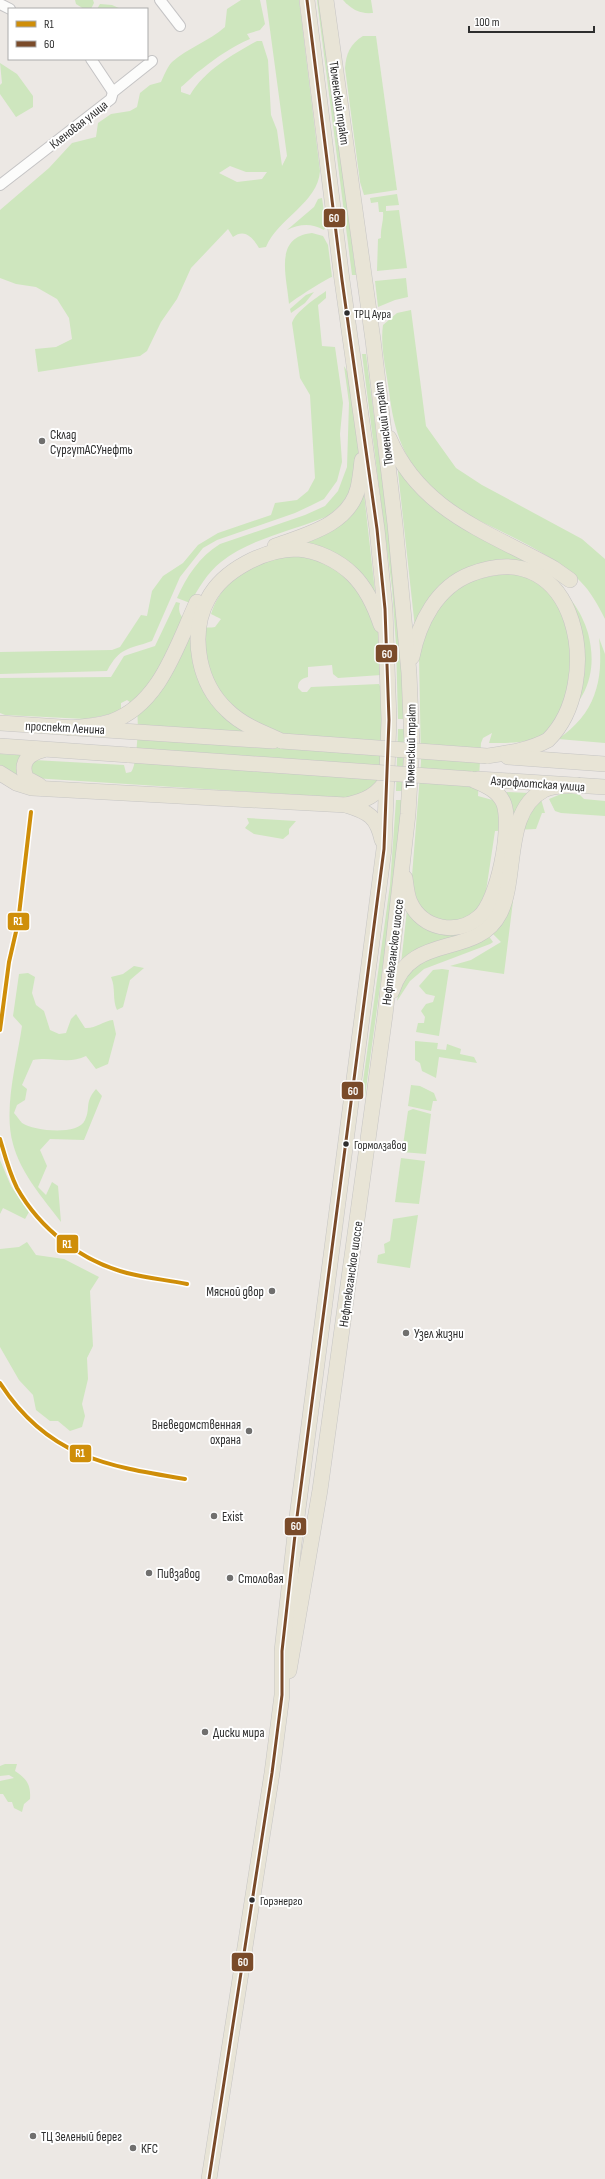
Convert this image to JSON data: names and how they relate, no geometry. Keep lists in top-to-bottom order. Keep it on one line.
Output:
{"streets":{"main road":["Тюменский тракт","проспект Ленина","Аэрофлотская улица","Нефтеюганское шоссе"],"street":["Кленовая улица"]},"crossings":[["Тюменский тракт","Нефтеюганское шоссе"],["проспект Ленина","Аэрофлотская улица"]],"places":["ТРЦ Аура","Склад СургутАСУнефть","Гормолзавод","Мясной двор","Узел жизни","Вневедомственная охрана","Exist","Пивзавод","Столовая","Диски мира","Горэнерго","ТЦ Зеленый берег","KFC"],"lines":["transit line 60","transit line R1"],"legend":["R1","60"],"scale_bar":"100 m"}
